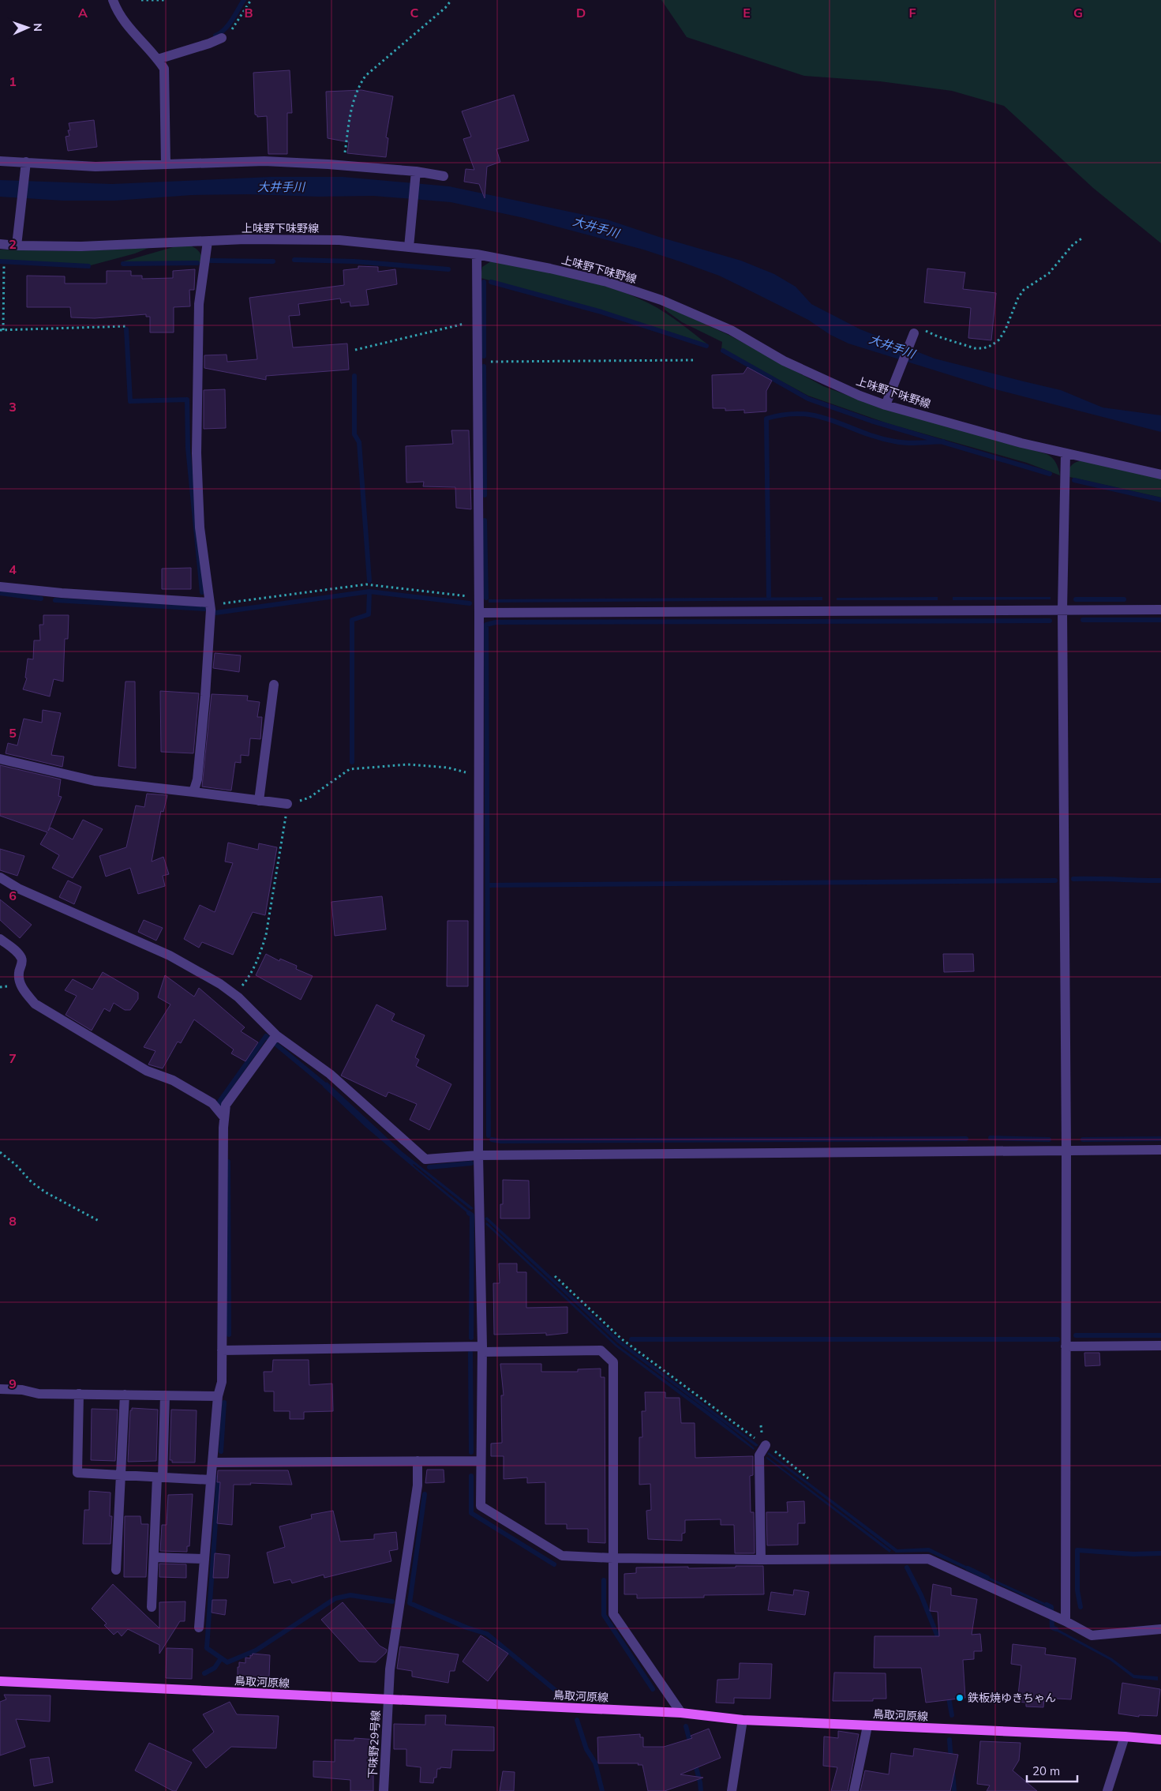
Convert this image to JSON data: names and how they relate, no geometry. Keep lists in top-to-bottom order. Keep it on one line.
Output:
{"streets":{"main road":["鳥取河原線"],"street":["上味野下味野線","下味野29号線"]},"crossings":[["鳥取河原線","下味野29号線"]],"water":["大井手川"],"places":["鉄板焼ゆきちゃん"],"scale_bar":"20 m","north":"right","grid":{"columns":["A","B","C","D","E","F","G"],"rows":["1","2","3","4","5","6","7","8","9"]}}
